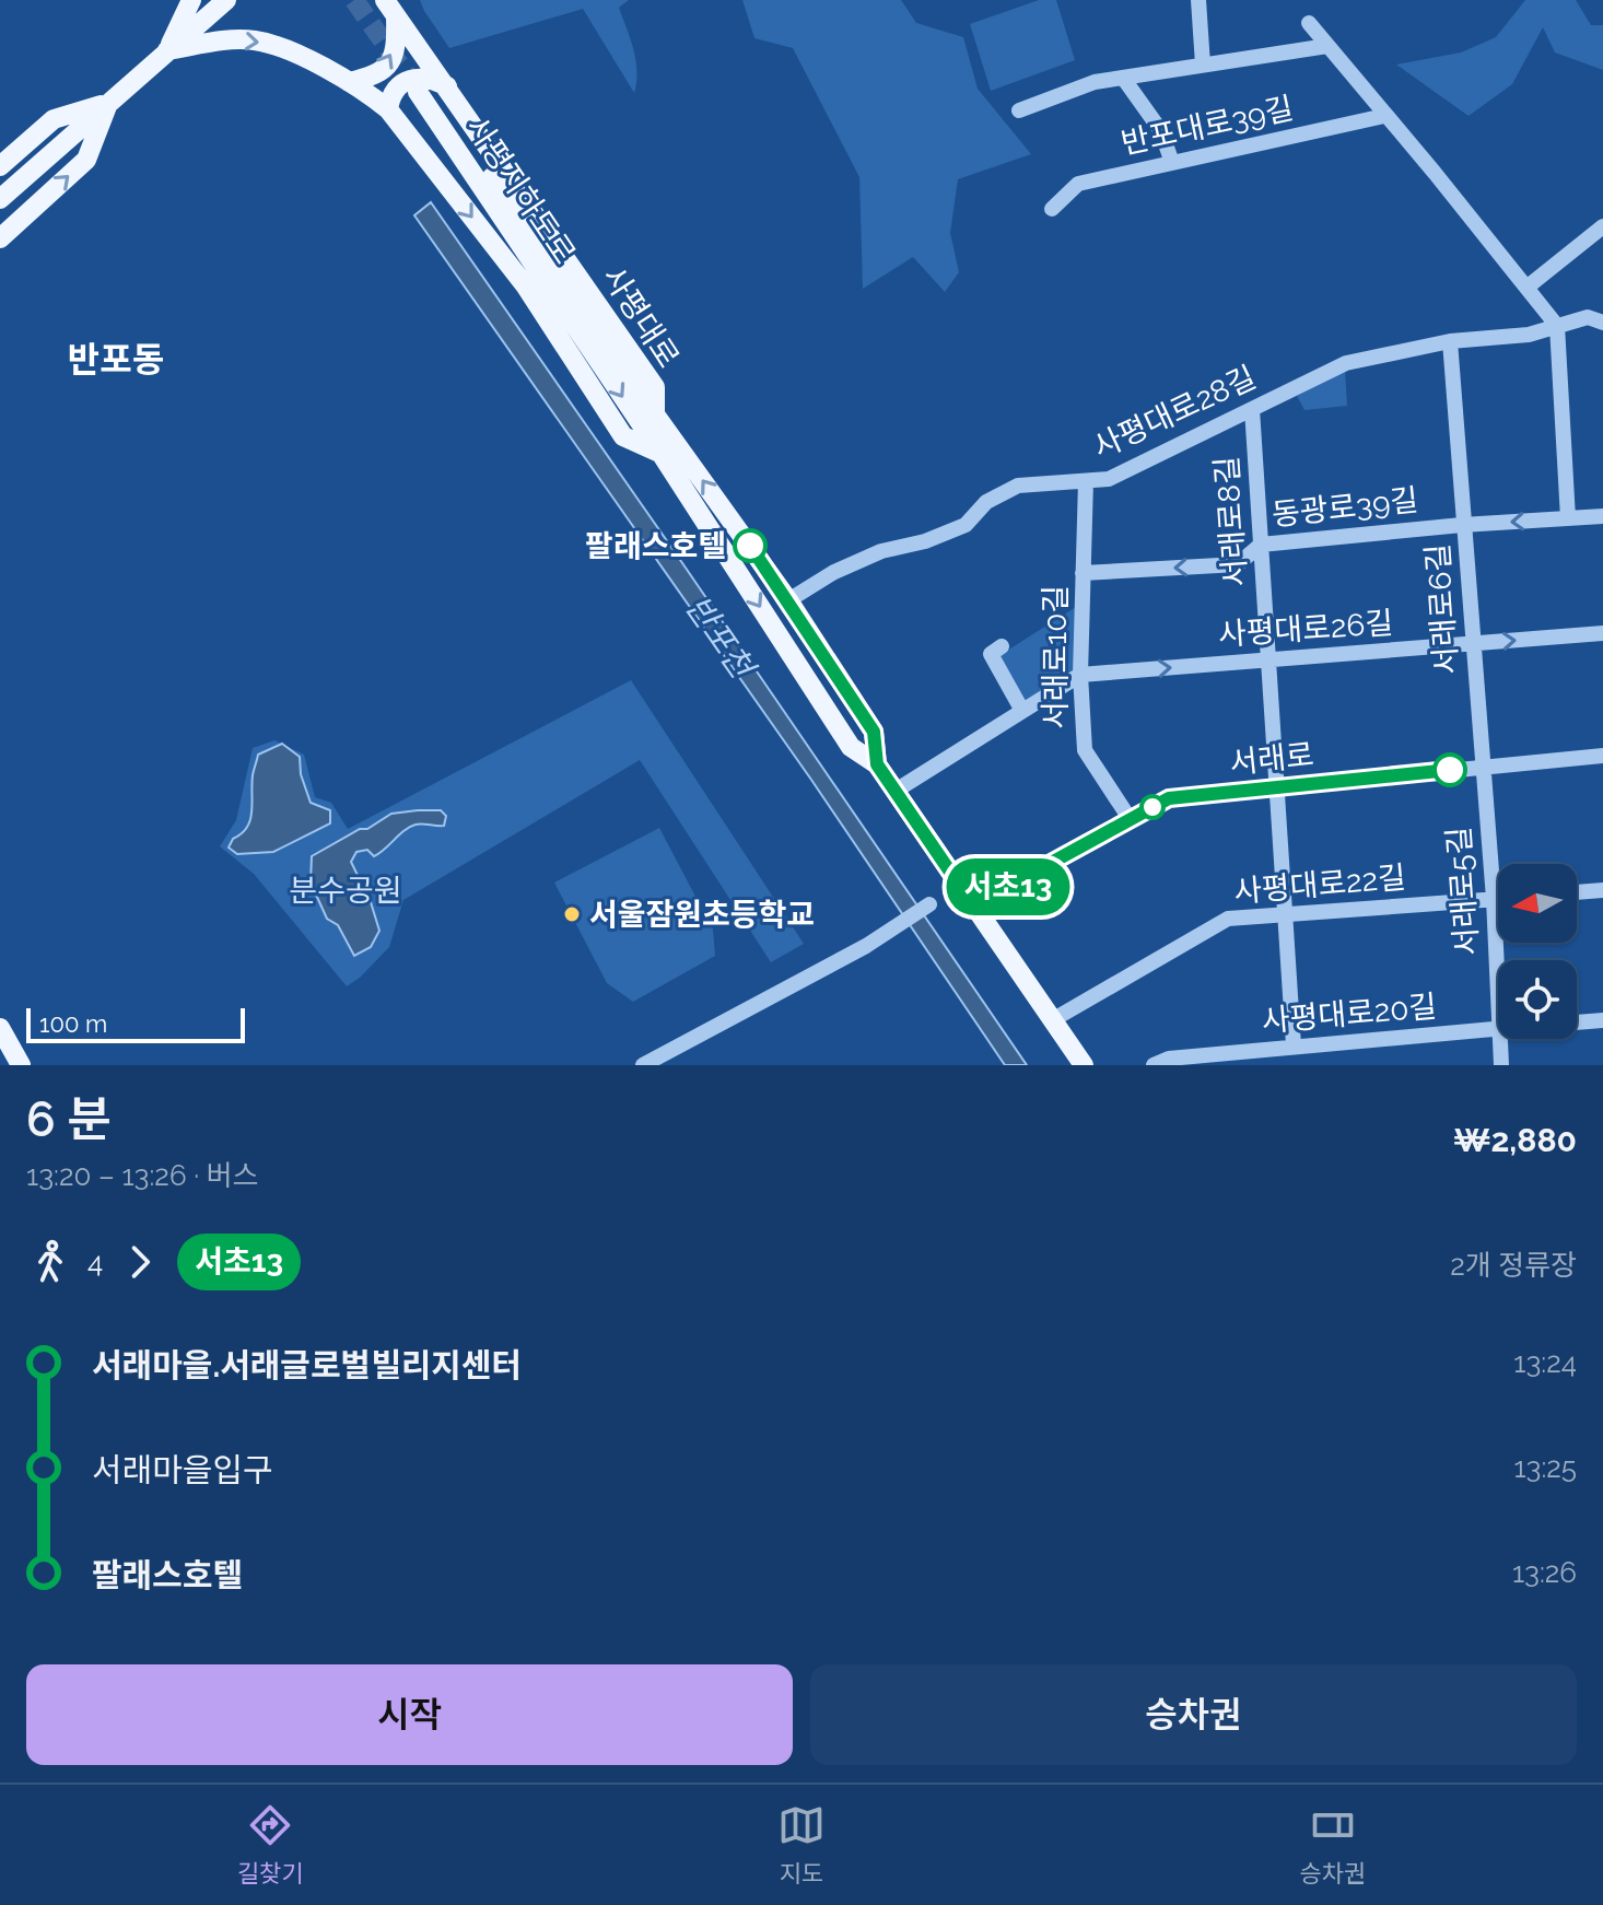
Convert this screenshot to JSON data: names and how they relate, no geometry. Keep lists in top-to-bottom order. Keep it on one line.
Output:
{"streets":{"main road":["사평지하도로","사평대로"],"street":["반포대로39길","사평대로28길","동광로39길","서래로8길","서래로6길","사평대로26길","서래로10길","서래로","사평대로22길","서래로5길","사평대로20길"]},"crossings":[["사평지하도로","사평대로"],["사평대로","사평대로28길"],["사평대로","사평대로26길"],["사평대로","서래로"],["사평대로","사평대로22길"],["사평대로28길","서래로8길"],["사평대로28길","서래로6길"],["사평대로28길","서래로10길"],["동광로39길","서래로8길"],["동광로39길","서래로6길"],["동광로39길","서래로10길"],["서래로8길","사평대로26길"],["서래로8길","서래로"],["서래로8길","사평대로22길"],["서래로8길","사평대로20길"],["서래로6길","사평대로26길"],["서래로6길","서래로"],["서래로6길","서래로5길"],["사평대로26길","서래로10길"],["서래로10길","서래로"],["서래로","서래로5길"],["사평대로22길","서래로5길"],["서래로5길","사평대로20길"]],"one_way":["동광로39길","사평대로26길"],"districts":["반포동"],"water":["반포천"],"parks":["분수공원"],"places":["팔래스호텔","서울잠원초등학교"],"lines":["bus line 서초13"],"scale_bar":"100 m","north":"left","page":{"on_map":"서초13","scale":"100 m","heading":["6 분","13:20 – 13:26 · 버스","₩2,880"],"legs":["4","서초13","2개 정류장"],"list":[{"name":"서래마을.서래글로벌빌리지센터","value":"13:24"},{"name":"서래마을입구","value":"13:25"},{"name":"팔래스호텔","value":"13:26"}],"buttons":["시작","승차권"],"tabs":["길찾기","지도","승차권"]}}
